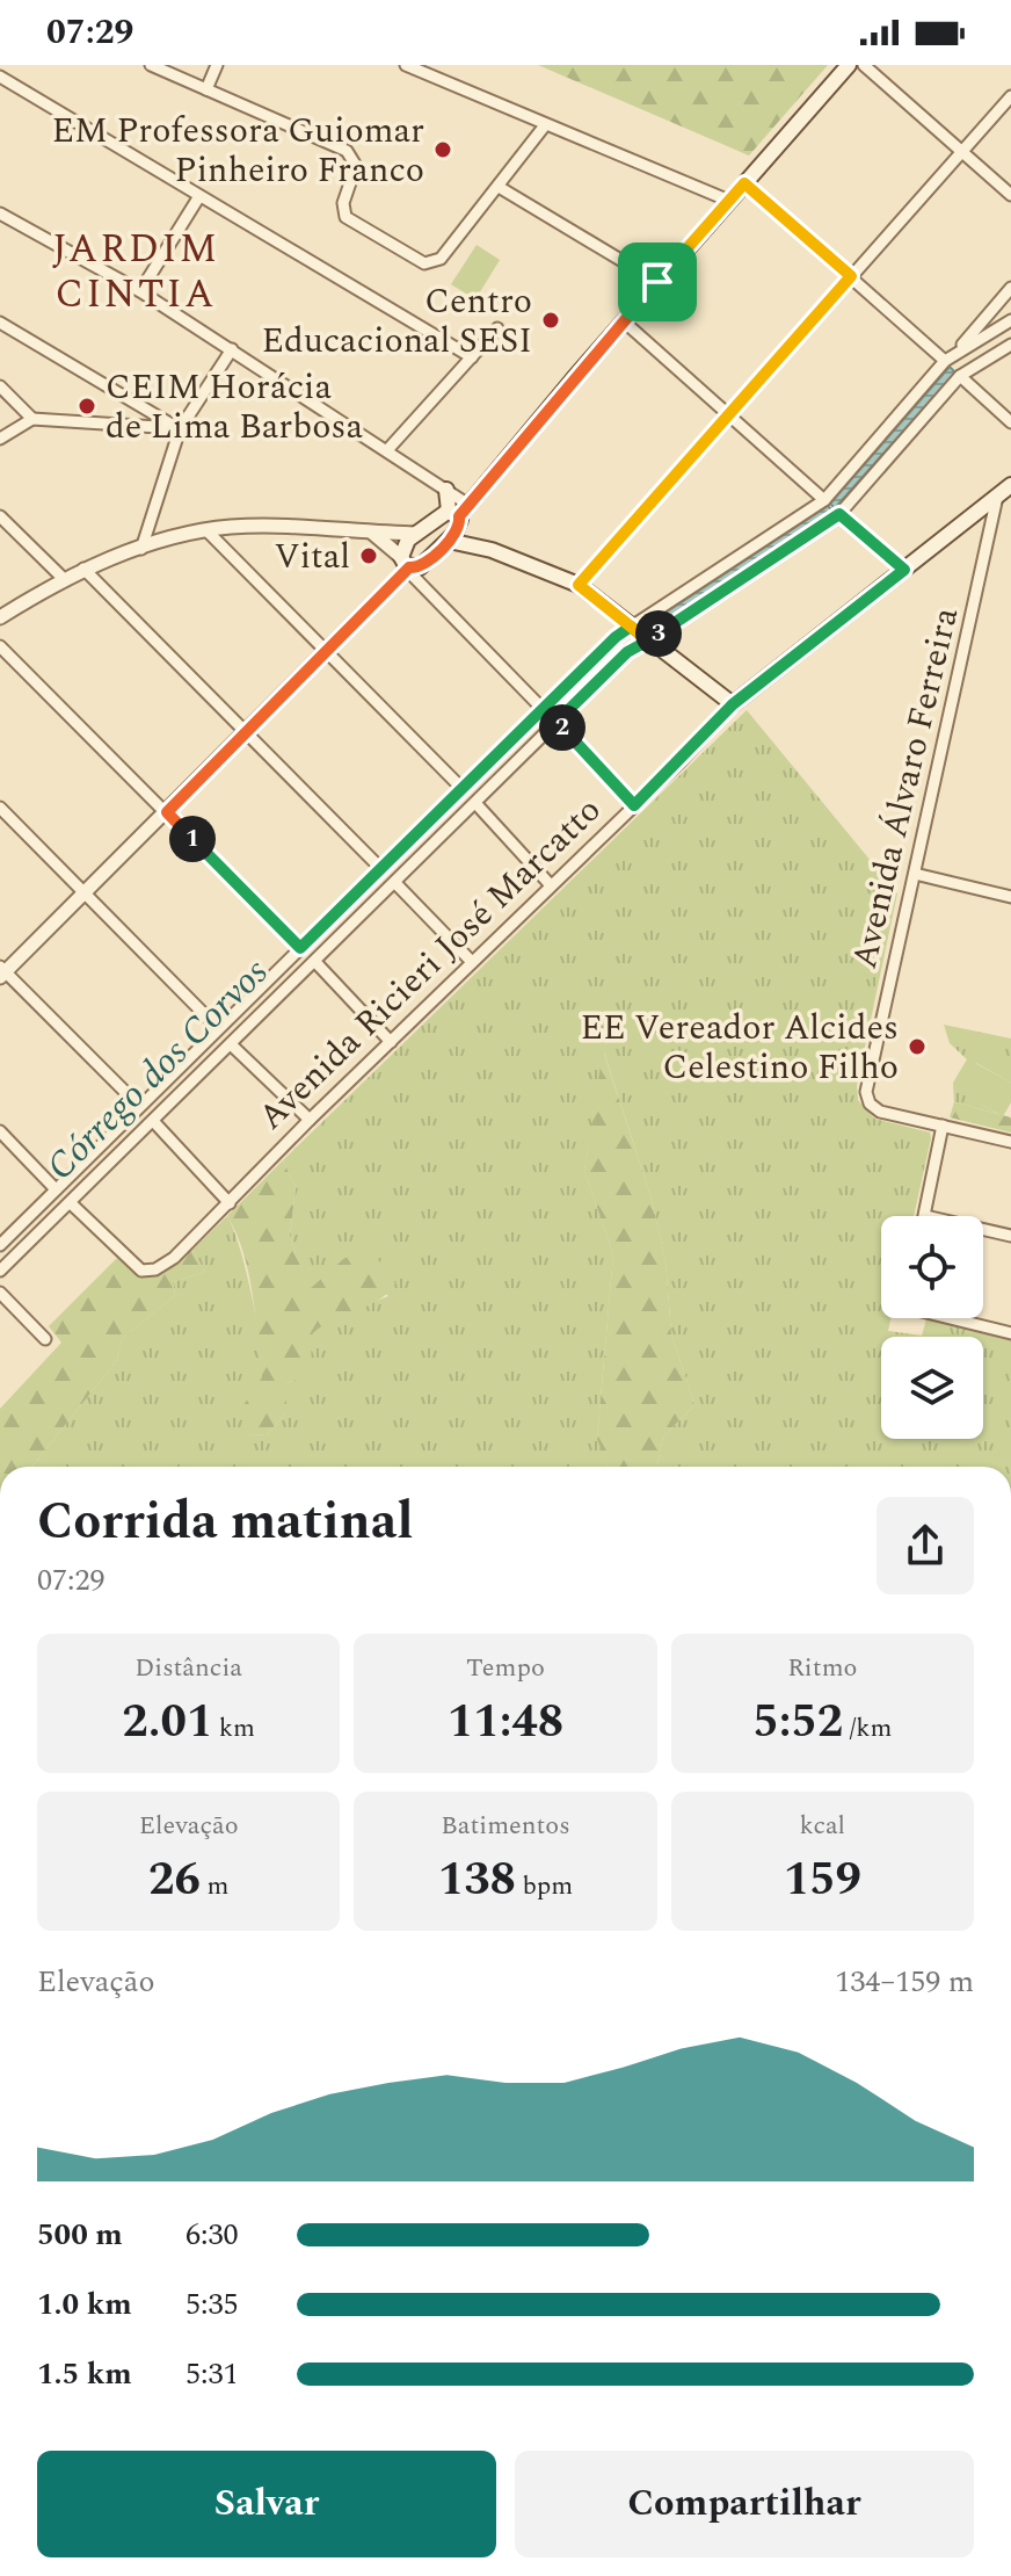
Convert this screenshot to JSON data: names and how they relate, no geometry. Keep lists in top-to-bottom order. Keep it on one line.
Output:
{"streets":{"main road":["Avenida Ricieri José Marcatto"],"street":["Avenida Álvaro Ferreira"]},"crossings":[["Avenida Álvaro Ferreira","Avenida Ricieri José Marcatto"]],"districts":["JARDIM CINTIA"],"water":["Córrego dos Corvos"],"places":["EM Professora Guiomar Pinheiro Franco","Centro Educacional SESI","CEIM Horácia de Lima Barbosa","Vital","EE Vereador Alcides Celestino Filho"],"page":{"status":"07:29","pins":["3","2","1"],"heading":["Corrida matinal","07:29"],"stats":[["Distância","2.01 km"],["Tempo","11:48"],["Ritmo","5:52 /km"],["Elevação","26 m"],["Batimentos","138 bpm"],["kcal","159"]],"chart":["Elevação","134–159 m"],"list":[{"name":"500 m","note":"6:30"},{"name":"1.0 km","note":"5:35"},{"name":"1.5 km","note":"5:31"}],"buttons":["Salvar","Compartilhar"]}}
